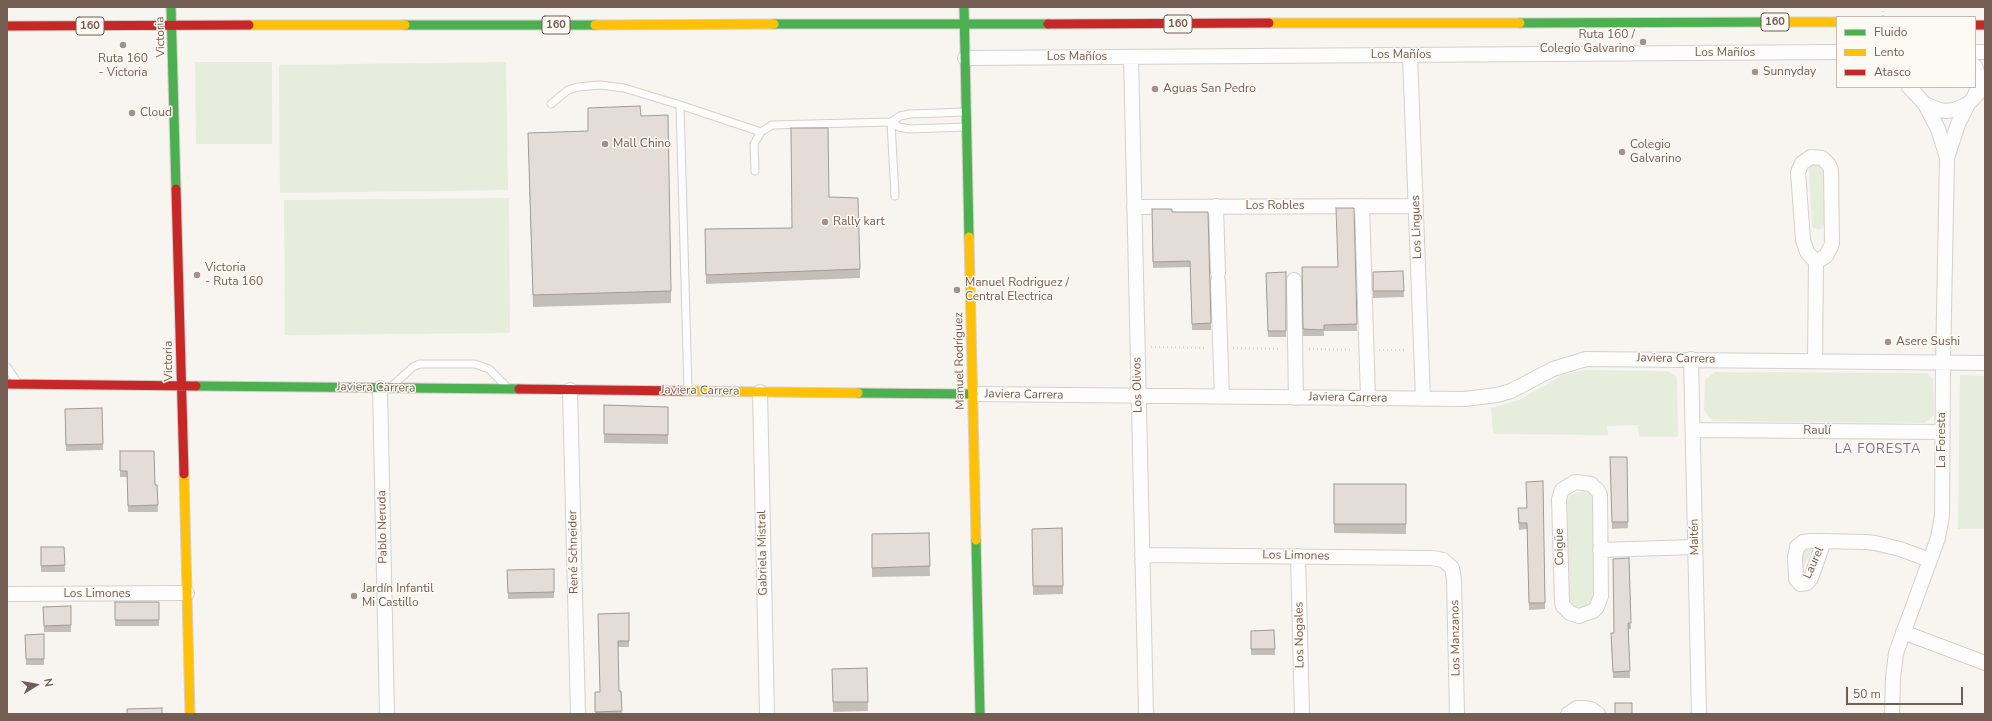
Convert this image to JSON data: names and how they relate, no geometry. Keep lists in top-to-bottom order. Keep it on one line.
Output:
{"streets":{"main road":["160","Victoria","Javiera Carrera","Manuel Rodríguez"],"street":["Los Mañíos","Los Robles","Los Lingues","Los Olivos","Raulí","La Foresta","Pablo Neruda","Maitén","Coigüe","René Schneider","Gabriela Mistral","Los Limones","Laurel","Los Nogales","Los Manzanos"]},"crossings":[["160","Victoria"],["160","Manuel Rodríguez"],["Victoria","Javiera Carrera"],["Victoria","Los Limones"],["Los Mañíos","Los Lingues"],["Los Mañíos","Manuel Rodríguez"],["Los Mañíos","Los Olivos"],["Los Robles","Los Lingues"],["Los Robles","Los Olivos"],["Los Lingues","Javiera Carrera"],["Javiera Carrera","Manuel Rodríguez"],["Javiera Carrera","Los Olivos"],["Javiera Carrera","La Foresta"],["Javiera Carrera","Pablo Neruda"],["Javiera Carrera","Maitén"],["Javiera Carrera","René Schneider"],["Javiera Carrera","Gabriela Mistral"],["Los Olivos","Los Limones"],["Raulí","La Foresta"],["Raulí","Maitén"],["La Foresta","Laurel"],["Los Limones","Los Nogales"],["Los Limones","Los Manzanos"]],"districts":["LA FORESTA"],"places":["Ruta 160 / Colegio Galvarino","Ruta 160 - Victoria","Sunnyday","Aguas San Pedro","Cloud","Mall Chino","Colegio Galvarino","Rally kart","Victoria - Ruta 160","Manuel Rodriguez / Central Electrica","Asere Sushi","Jardín Infantil Mi Castillo"],"legend":["Fluido","Lento","Atasco"],"scale_bar":"50 m","north":"right"}
